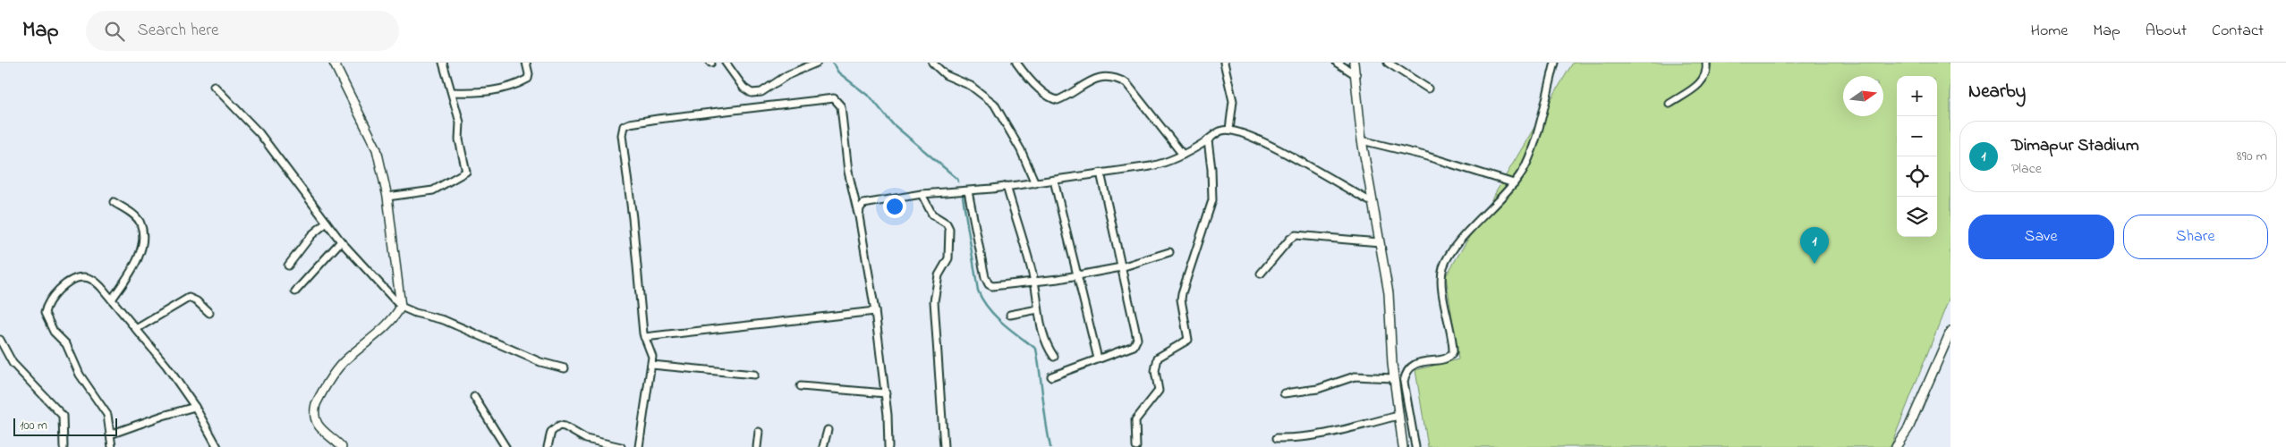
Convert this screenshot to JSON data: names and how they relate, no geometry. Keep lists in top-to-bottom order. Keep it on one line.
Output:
{"scale_bar":"100 m","north":"right","page":{"header":"Map","search":"Search here","nav":["Home","Map","About","Contact"],"heading":"Nearby","map_buttons":["+","−"],"list":[{"mark":"1","name":"Dimapur Stadium","note":"Place","value":"890 m"}],"buttons":["Save","Share"],"pins":"1","scale":"100 m"}}
